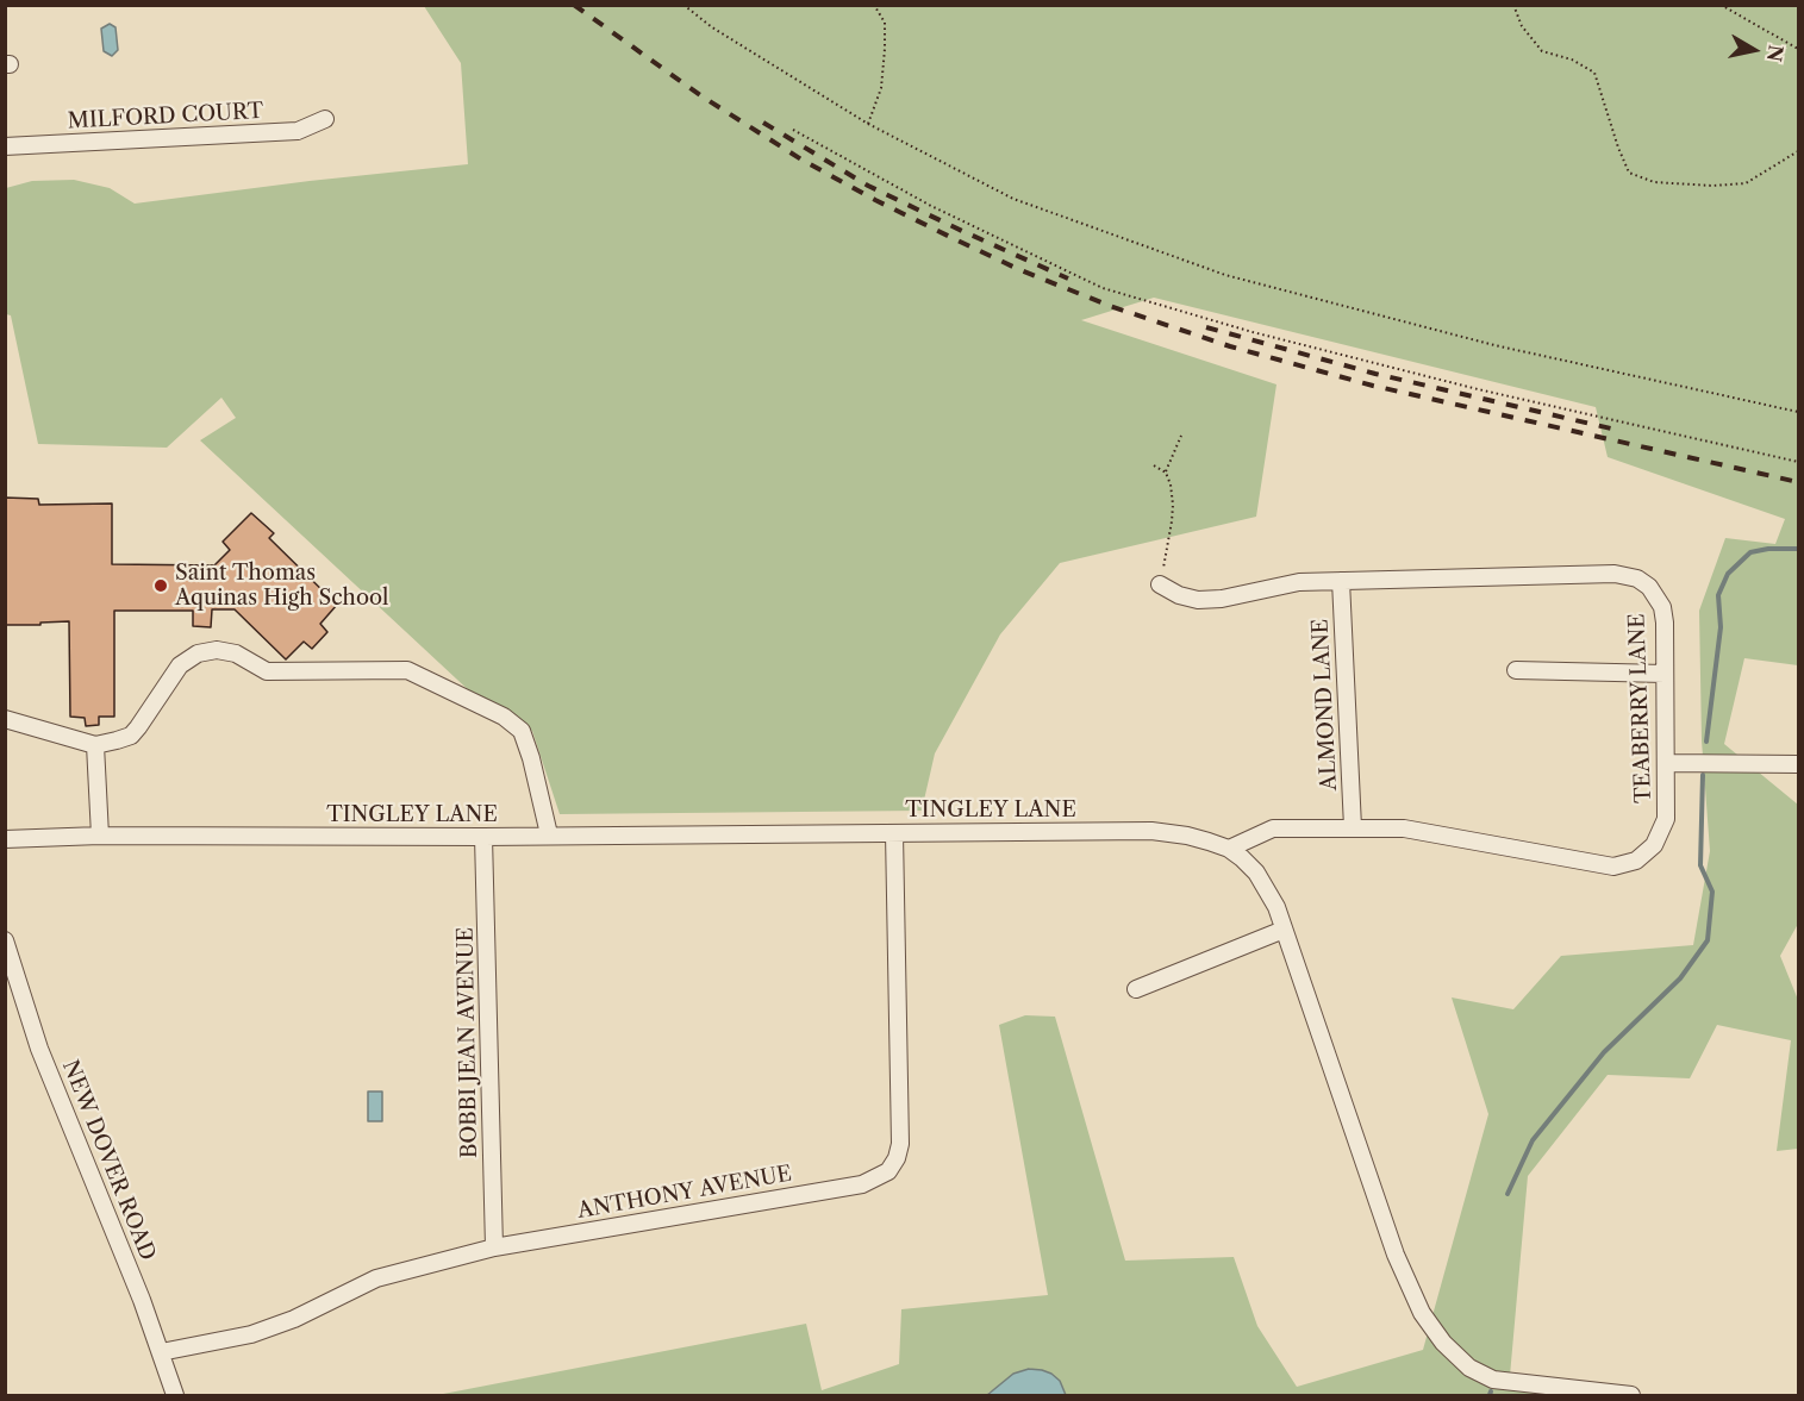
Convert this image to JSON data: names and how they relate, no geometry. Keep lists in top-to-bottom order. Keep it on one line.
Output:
{"streets":{"street":["MILFORD COURT","ALMOND LANE","TEABERRY LANE","TINGLEY LANE","BOBBI JEAN AVENUE","NEW DOVER ROAD","ANTHONY AVENUE"]},"crossings":[["ALMOND LANE","TEABERRY LANE"],["TEABERRY LANE","TINGLEY LANE"],["TINGLEY LANE","BOBBI JEAN AVENUE"],["TINGLEY LANE","ANTHONY AVENUE"],["BOBBI JEAN AVENUE","ANTHONY AVENUE"],["NEW DOVER ROAD","ANTHONY AVENUE"]],"places":["Saint Thomas Aquinas High School"],"north":"right"}
